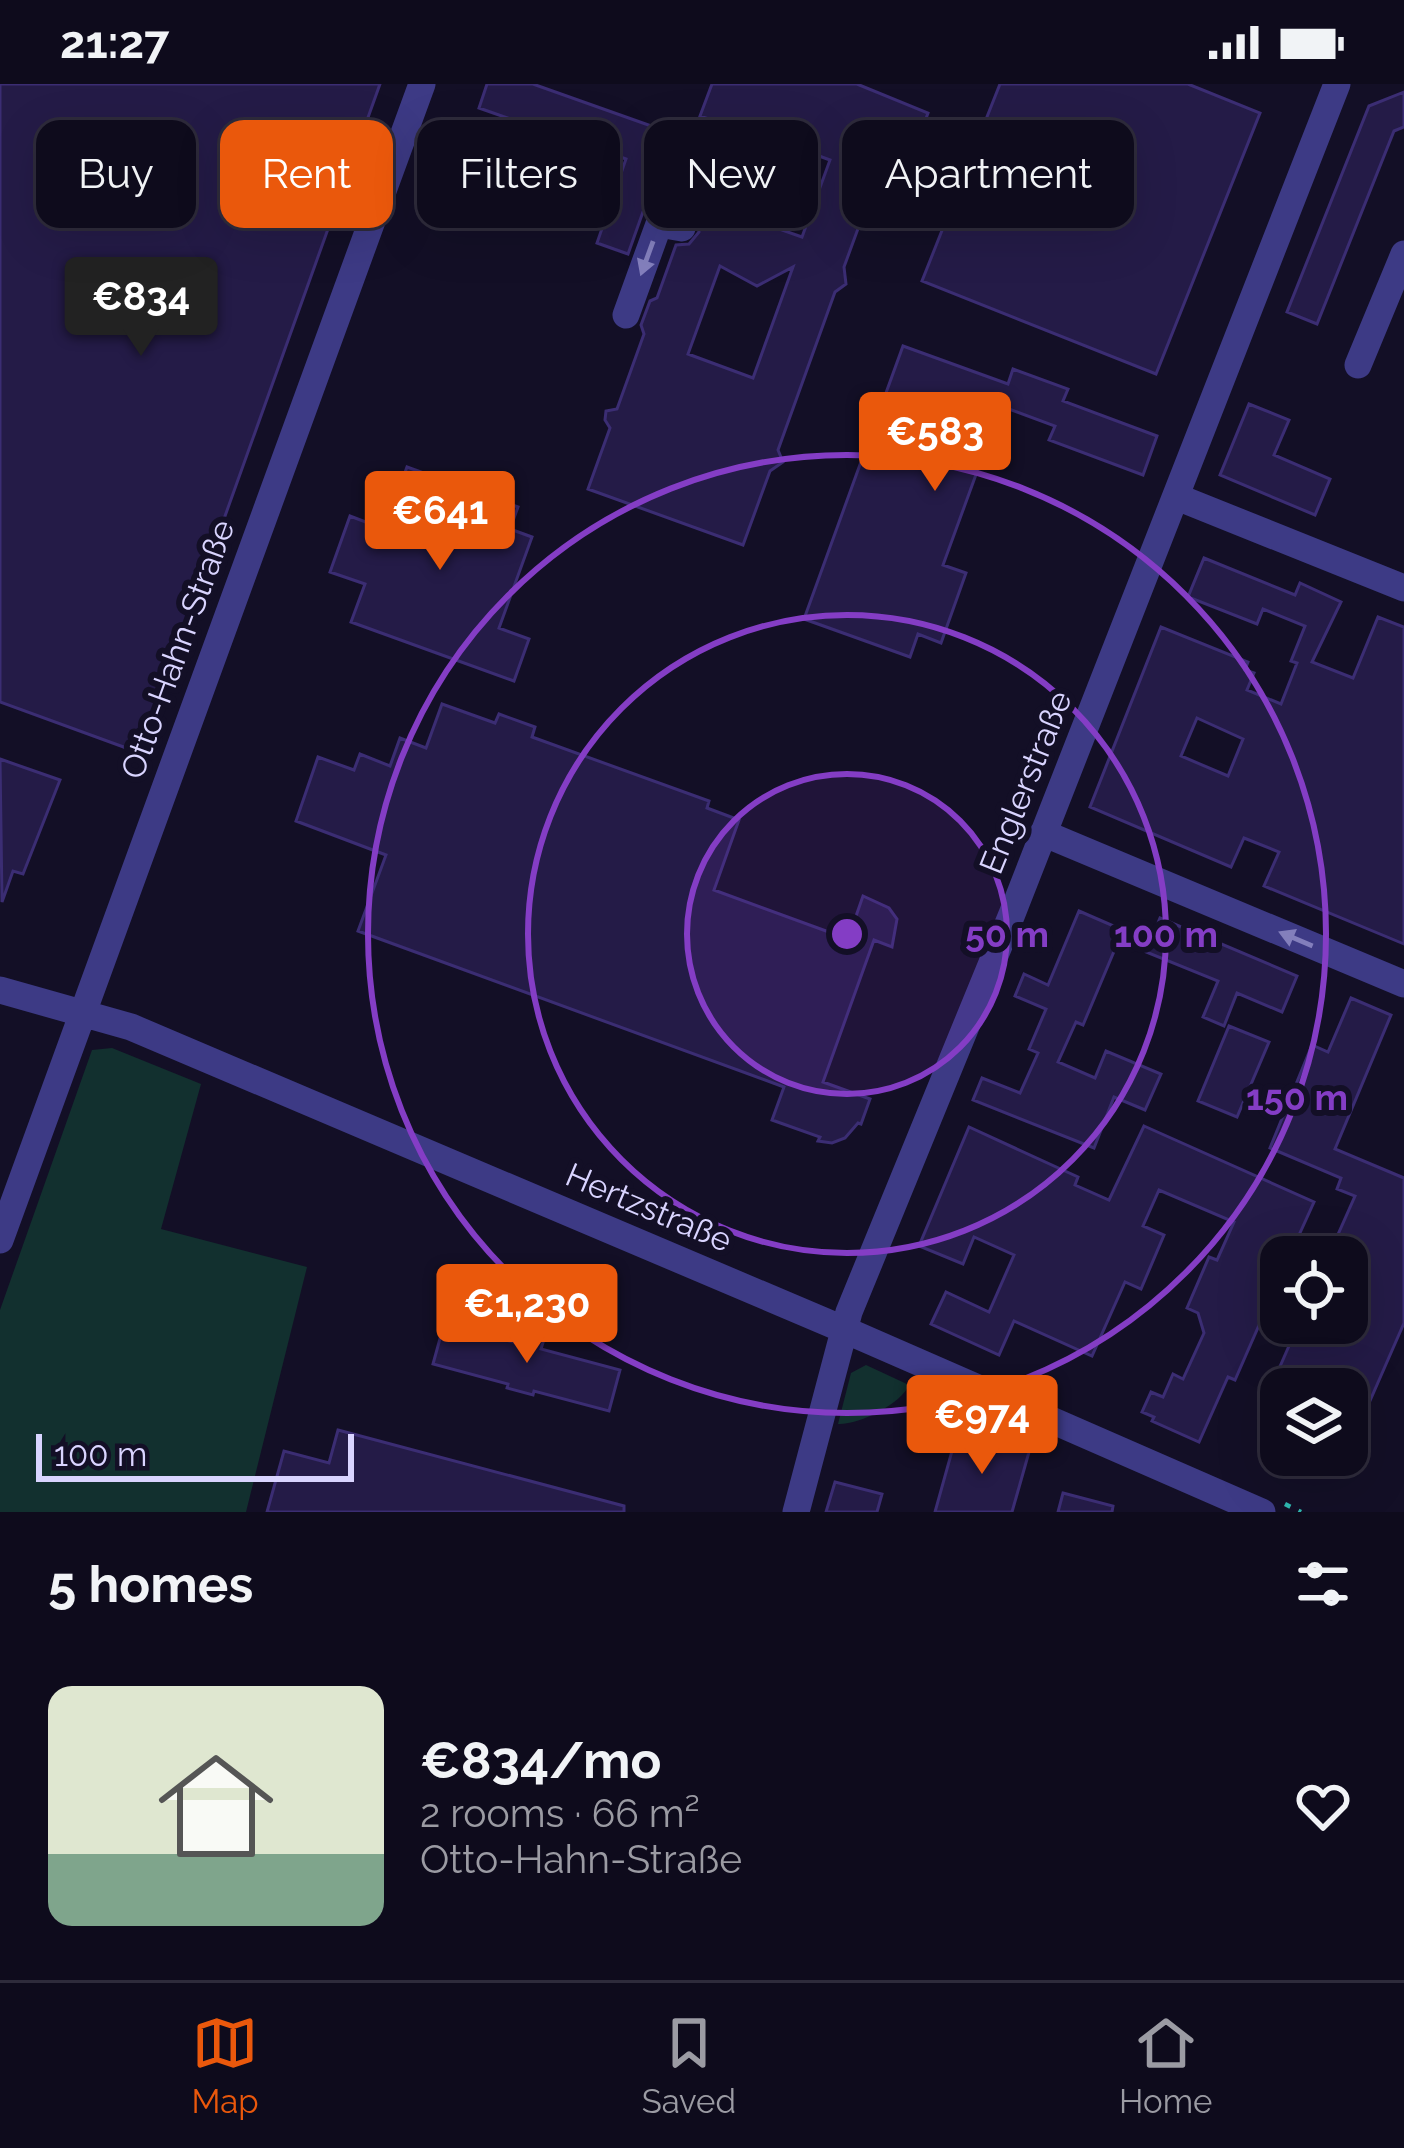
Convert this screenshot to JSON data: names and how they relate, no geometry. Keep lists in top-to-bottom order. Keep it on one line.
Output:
{"streets":{"street":["Otto-Hahn-Straße","Englerstraße","Hertzstraße"]},"crossings":[["Otto-Hahn-Straße","Hertzstraße"],["Englerstraße","Hertzstraße"]],"scale_bar":"100 m","page":{"status":"21:27","chip":["Buy","Rent","Filters","New","Apartment"],"price":["€834","€583","€641","€1,230","€974"],"scale":"100 m","heading":"5 homes","list":[{"name":"€834/mo","note":"2 rooms · 66 m² · Otto-Hahn-Straße"}],"tabs":["Map","Saved","Home"]},"rings":["50 m","100 m","150 m"]}
